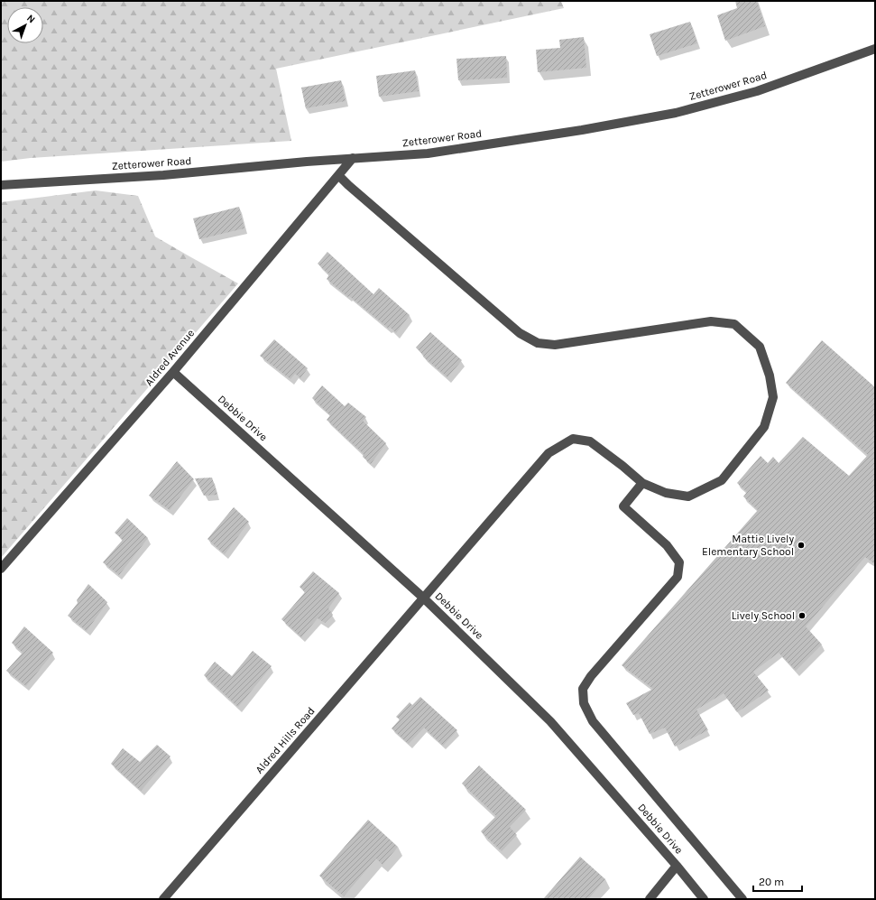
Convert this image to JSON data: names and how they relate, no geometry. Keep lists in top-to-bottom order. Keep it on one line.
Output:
{"streets":{"street":["Zetterower Road","Aldred Avenue","Debbie Drive","Aldred Hills Road"]},"crossings":[["Zetterower Road","Aldred Avenue"],["Aldred Avenue","Debbie Drive"],["Aldred Avenue","Aldred Hills Road"],["Debbie Drive","Aldred Hills Road"]],"places":["Mattie Lively Elementary School","Lively School"],"scale_bar":"20 m","north":"top right"}
